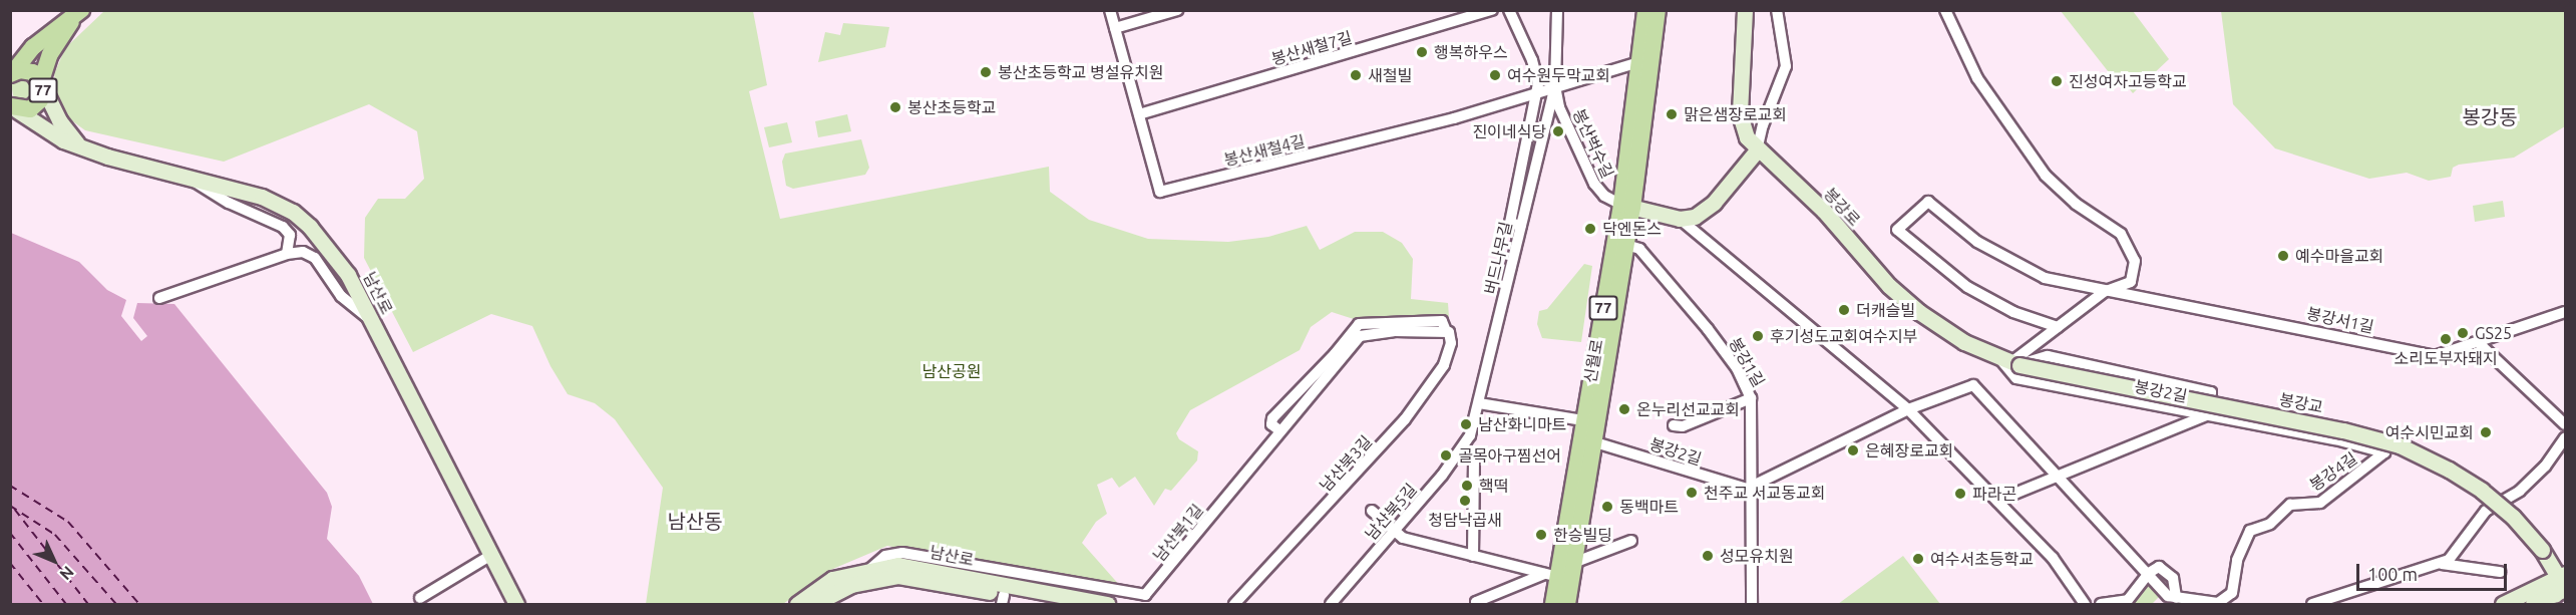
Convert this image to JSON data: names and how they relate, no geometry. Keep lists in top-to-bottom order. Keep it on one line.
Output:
{"streets":{"main road":["77","신월로"],"street":["봉산새철7길","봉산벅수길","봉산새철4길","봉강로","버드나무길","남산로","봉강서1길","봉강1길","봉강2길","봉강교","남산북3길","봉강4길","남산북5길","남산북1길"]},"crossings":[["봉산새철7길","봉산새철4길"],["77","남산로"],["봉산벅수길","봉산새철4길"],["봉산벅수길","버드나무길"],["봉산벅수길","신월로"],["봉산새철4길","버드나무길"],["봉산새철4길","신월로"],["봉강로","봉강2길"],["봉강로","봉강교"],["버드나무길","남산북5길"],["남산로","남산북1길"],["신월로","봉강1길"],["신월로","봉강2길"],["봉강1길","봉강2길"],["봉강2길","봉강교"],["봉강2길","봉강4길"],["남산북3길","남산북1길"]],"districts":["봉강동","남산동"],"parks":["남산공원"],"places":["행복하우스","봉산초등학교 병설유치원","새철빌","여수원두막교회","진성여자고등학교","봉산초등학교","맑은샘장로교회","진이네식당","닥엔돈스","예수마을교회","더캐슬빌","GS25","후기성도교회여수지부","소리도부자돼지","온누리선교교회","남산화니마트","여수시민교회","은혜장로교회","골목아구찜선어","핵떡","천주교 서교동교회","파라곤","청담낙곱새","동백마트","한승빌딩","성모유치원","여수서초등학교"],"scale_bar":"100 m","north":"bottom right"}
